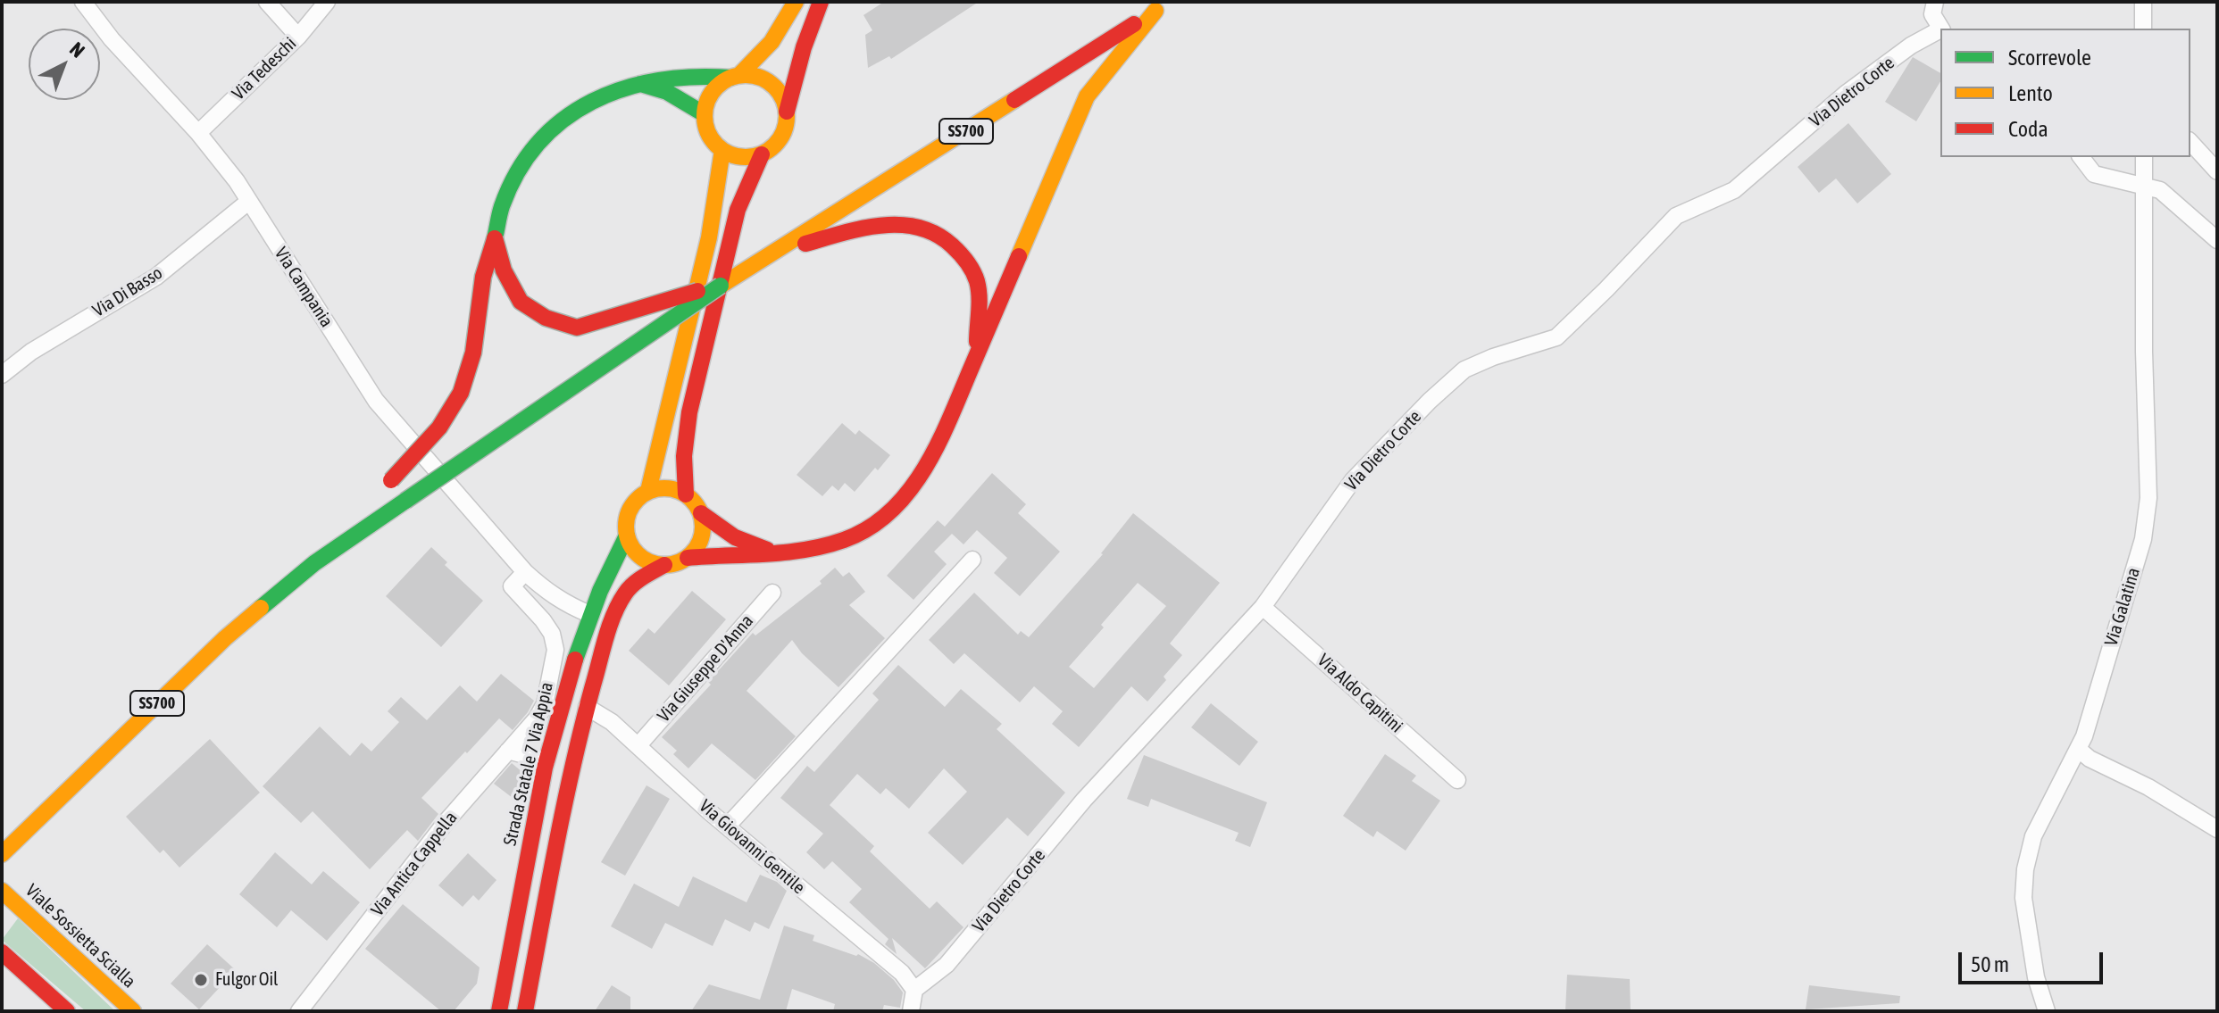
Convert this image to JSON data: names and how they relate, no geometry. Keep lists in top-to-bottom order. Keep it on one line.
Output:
{"streets":{"main road":["SS700","Strada Statale 7 Via Appia","Viale Sossietta Scialla"],"street":["Via Tedeschi","Via Dietro Corte","Via Campania","Via Di Basso","Via Galatina","Via Giuseppe D'Anna","Via Aldo Capitini","Via Giovanni Gentile","Via Antica Cappella"]},"crossings":[["Via Tedeschi","Via Campania"],["Via Dietro Corte","Via Aldo Capitini"],["Via Dietro Corte","Via Giovanni Gentile"],["SS700","Strada Statale 7 Via Appia"],["Via Campania","Via Di Basso"],["Via Campania","Strada Statale 7 Via Appia"],["Via Giuseppe D'Anna","Via Giovanni Gentile"]],"places":["Fulgor Oil"],"legend":["Scorrevole","Lento","Coda"],"scale_bar":"50 m","north":"top right"}
